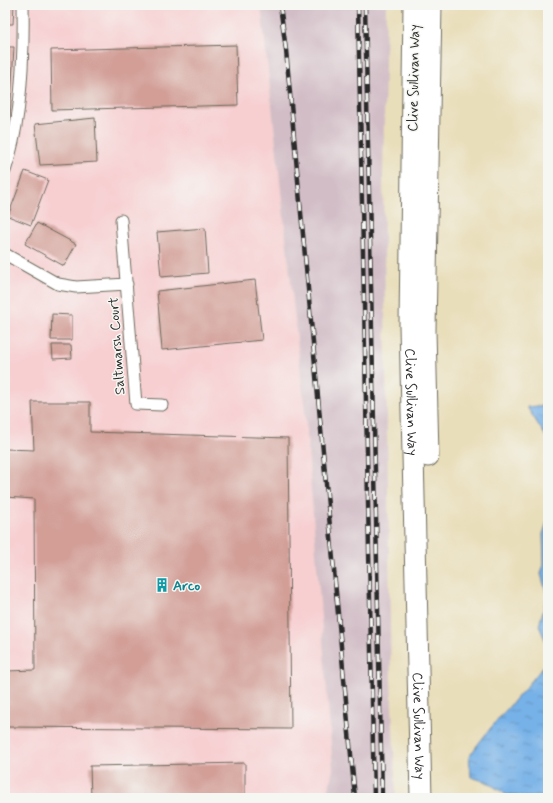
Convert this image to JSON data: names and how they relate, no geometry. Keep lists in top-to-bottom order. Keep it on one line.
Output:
{"streets":{"highway":["Clive Sullivan Way"],"street":["Saltmarsh Court"]},"places":{"building":["Arco"]}}
